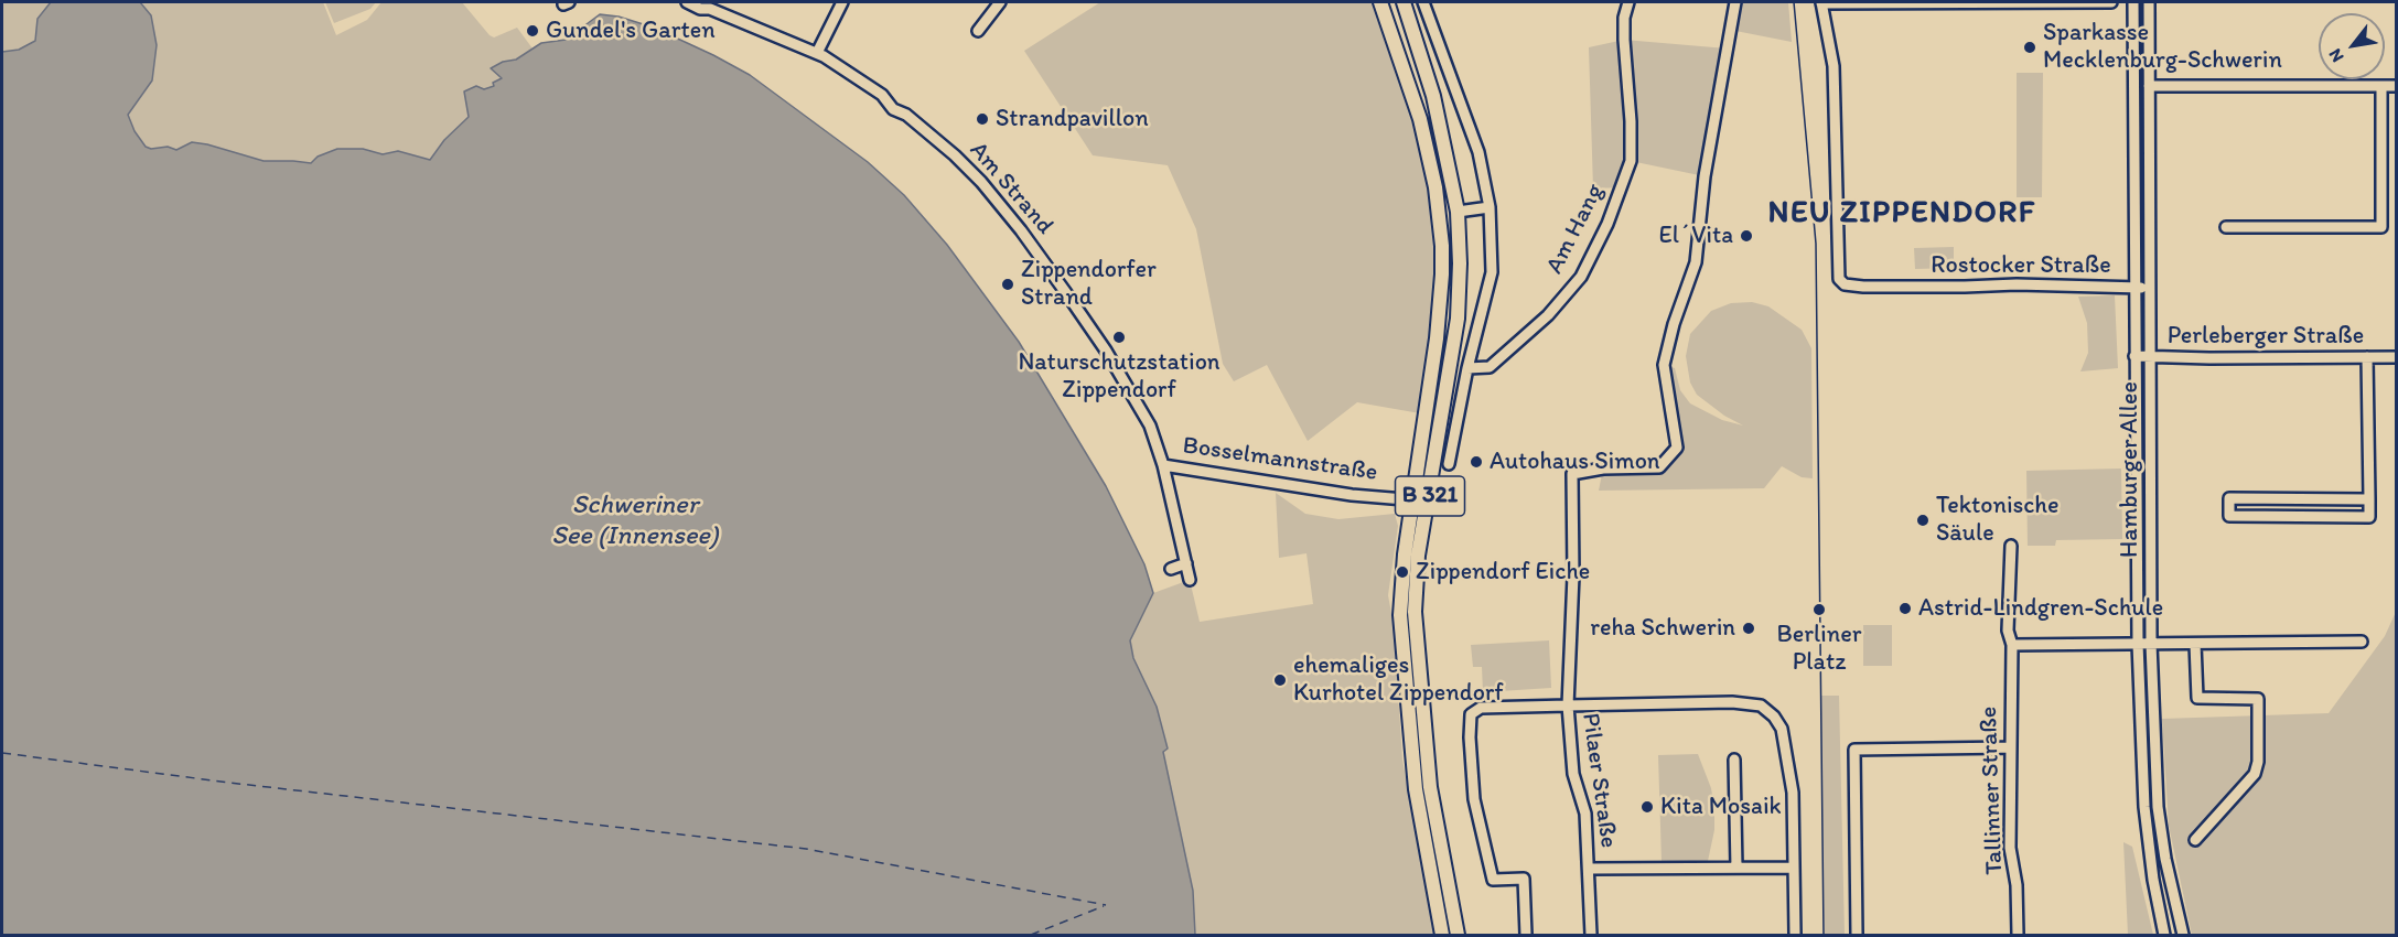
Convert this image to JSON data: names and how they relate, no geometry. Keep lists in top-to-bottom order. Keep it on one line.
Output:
{"streets":{"main road":["B 321"],"street":["Am Strand","Am Hang","Rostocker Straße","Perleberger Straße","Bosselmannstraße","Hamburger Allee","Pilaer Straße","Tallinner Straße"]},"crossings":[["Am Strand","Bosselmannstraße"],["Rostocker Straße","Hamburger Allee"],["Perleberger Straße","Hamburger Allee"],["Bosselmannstraße","B 321"]],"districts":["NEU ZIPPENDORF"],"water":["Schweriner See (Innensee)"],"places":["Gundel's Garten","Sparkasse Mecklenburg-Schwerin","Strandpavillon","El´Vita","Zippendorfer Strand","Naturschutzstation Zippendorf","Autohaus Simon","Tektonische Säule","Zippendorf Eiche","Astrid-Lindgren-Schule","Berliner Platz","reha Schwerin","ehemaliges Kurhotel Zippendorf","Kita Mosaik"],"north":"bottom left"}
